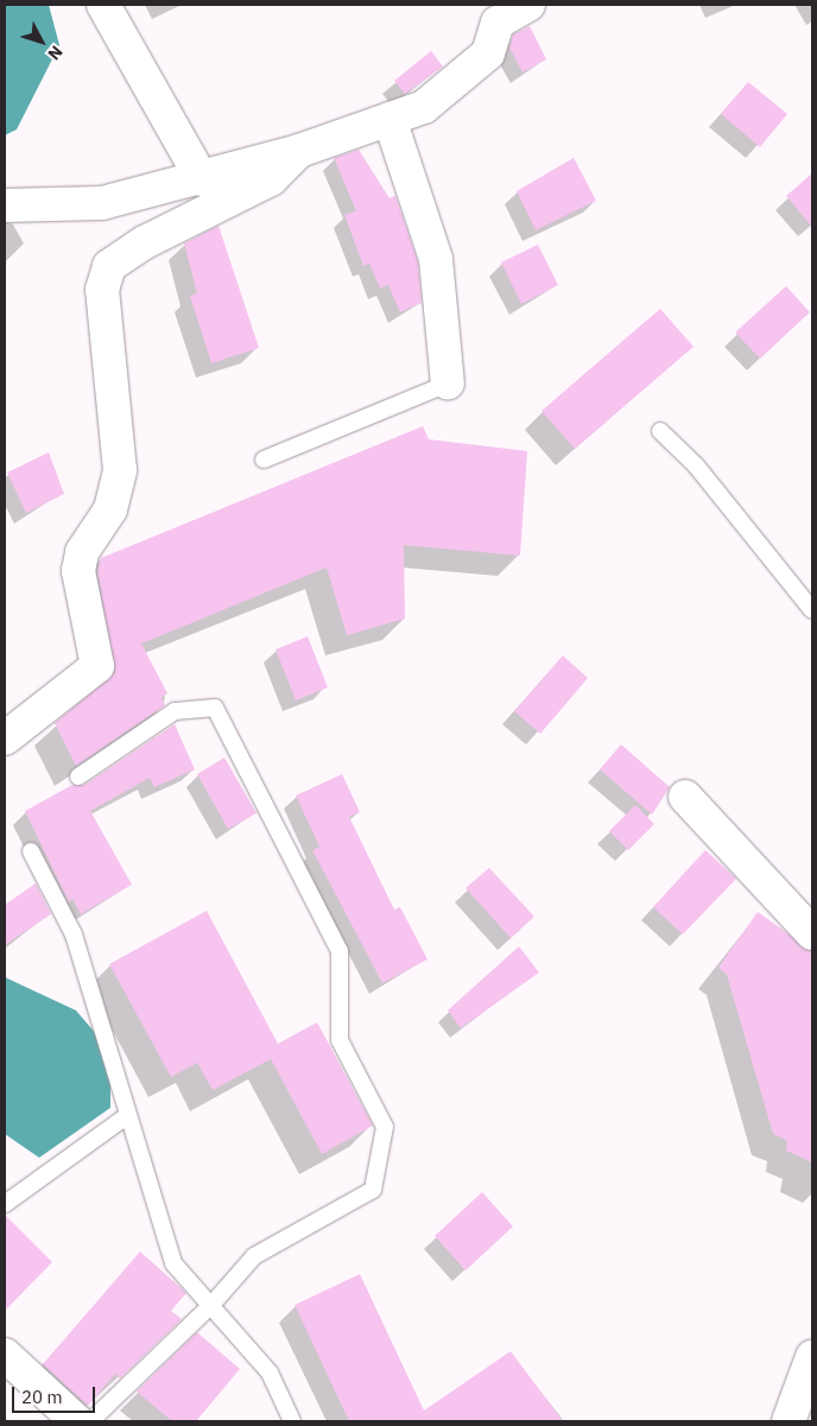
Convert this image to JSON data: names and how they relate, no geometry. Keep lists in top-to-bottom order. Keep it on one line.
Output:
{"scale_bar":"20 m","north":"bottom right"}
